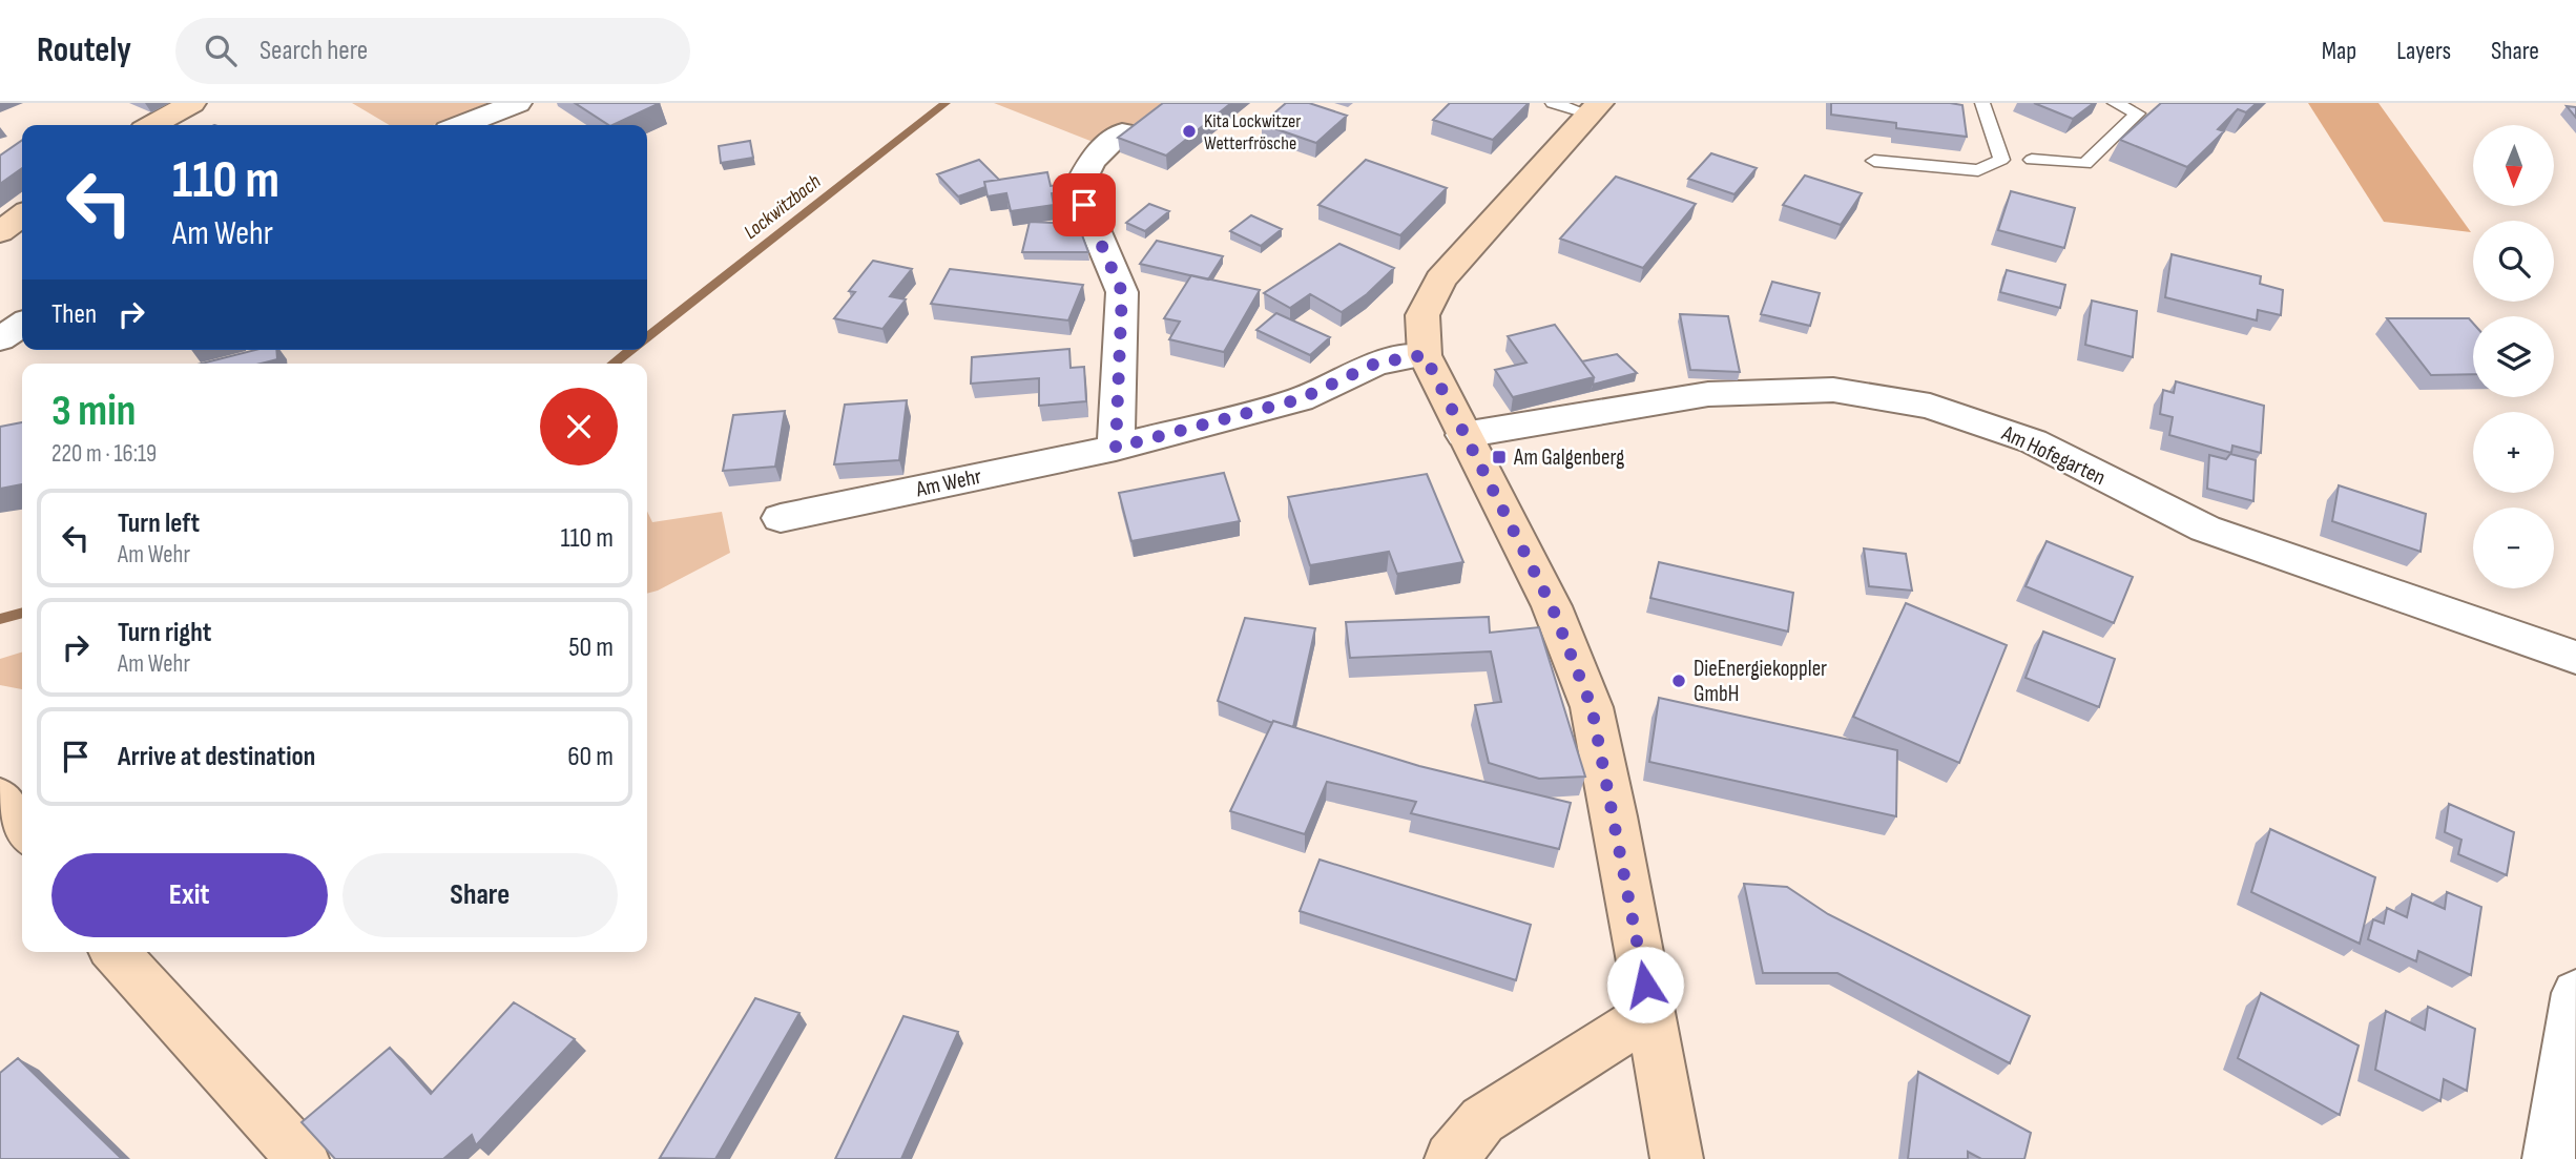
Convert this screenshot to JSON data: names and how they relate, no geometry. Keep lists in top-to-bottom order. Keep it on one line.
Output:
{"streets":{"street":["Am Hofegarten","Am Wehr"]},"water":["Lockwitzbach"],"places":{"other":["Kita Lockwitzer Wetterfrösche","DieEnergiekoppler GmbH"],"transit":["Am Galgenberg"]},"north":"bottom","page":{"header":"Routely","search":"Search here","nav":["Map","Layers","Share"],"map_buttons":["+","−"],"turn":["110 m","Am Wehr"],"then":"Then","heading":["3 min","220 m · 16:19"],"list":[{"name":"Turn left","note":"Am Wehr","value":"110 m"},{"name":"Turn right","note":"Am Wehr","value":"50 m"},{"name":"Arrive at destination","value":"60 m"}],"buttons":["Exit","Share"]}}
